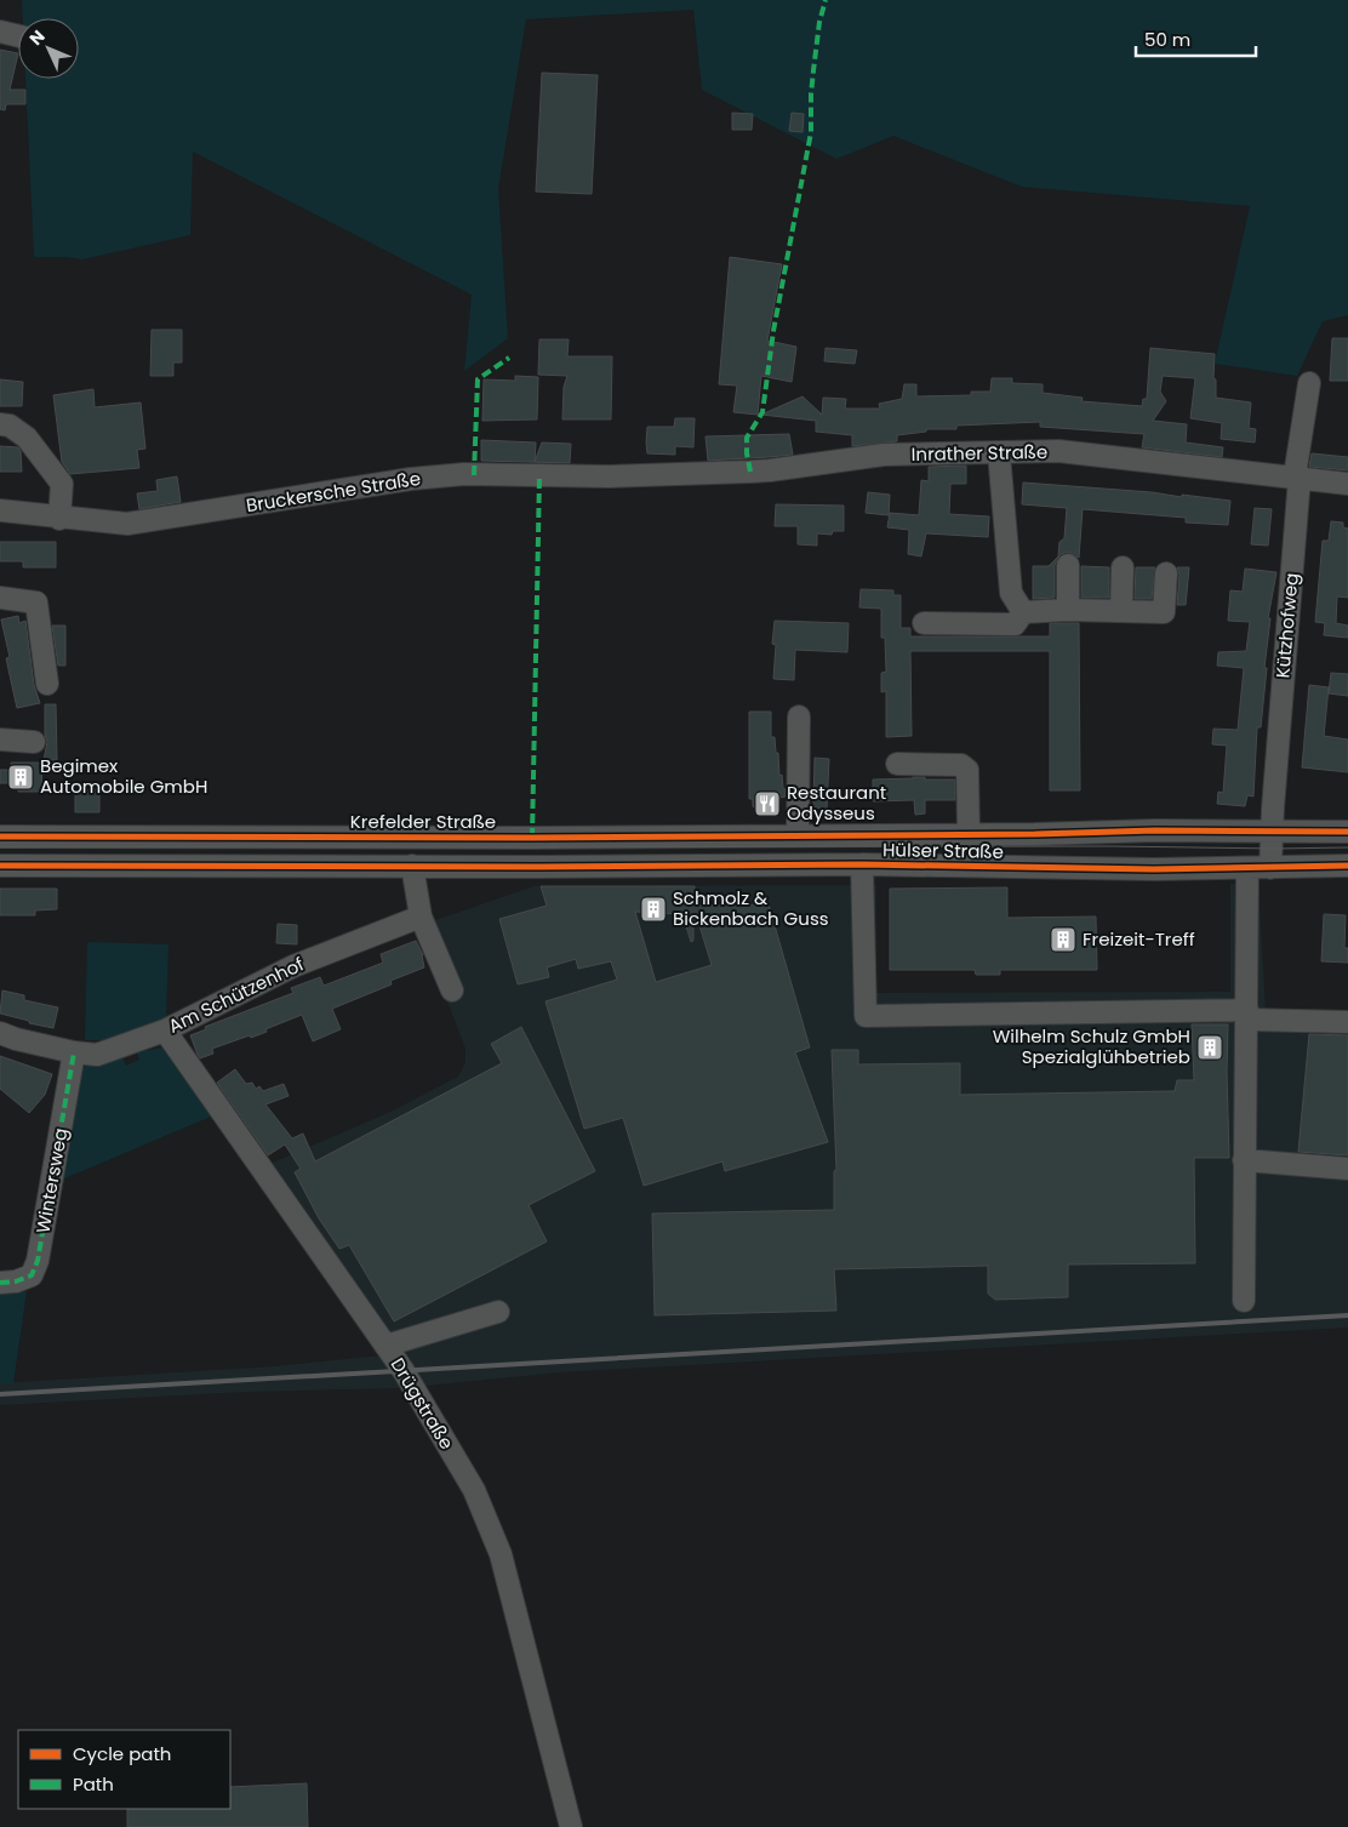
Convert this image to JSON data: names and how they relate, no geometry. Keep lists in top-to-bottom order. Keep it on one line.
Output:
{"streets":{"street":["Inrather Straße","Bruckersche Straße","Kützhofweg","Krefelder Straße","Hülser Straße","Am Schützenhof","Wintersweg","Drügstraße"]},"crossings":[["Inrather Straße","Bruckersche Straße"],["Inrather Straße","Kützhofweg"],["Kützhofweg","Hülser Straße"],["Krefelder Straße","Hülser Straße"],["Am Schützenhof","Wintersweg"],["Am Schützenhof","Drügstraße"]],"places":{"building":["Begimex Automobile GmbH","Schmolz & Bickenbach Guss","Freizeit-Treff","Wilhelm Schulz GmbH Spezialglühbetrieb"],"restaurant":["Restaurant Odysseus"]},"legend":["Cycle path","Path"],"scale_bar":"50 m","north":"top left"}
